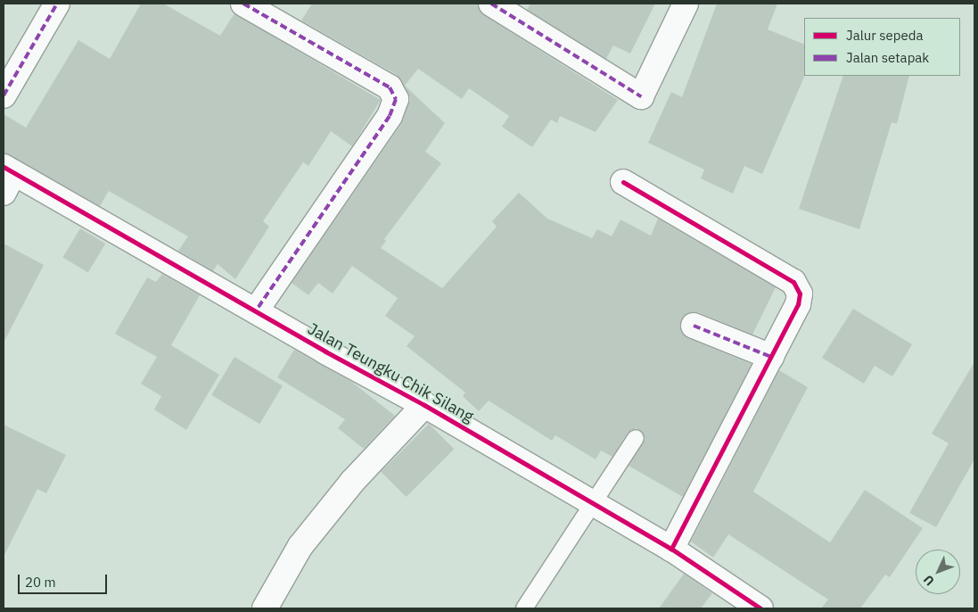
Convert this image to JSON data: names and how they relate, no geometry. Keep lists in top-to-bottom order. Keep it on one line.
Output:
{"streets":{"street":["Jalan Teungku Chik Silang"]},"legend":["Jalur sepeda","Jalan setapak"],"scale_bar":"20 m","north":"bottom left"}
